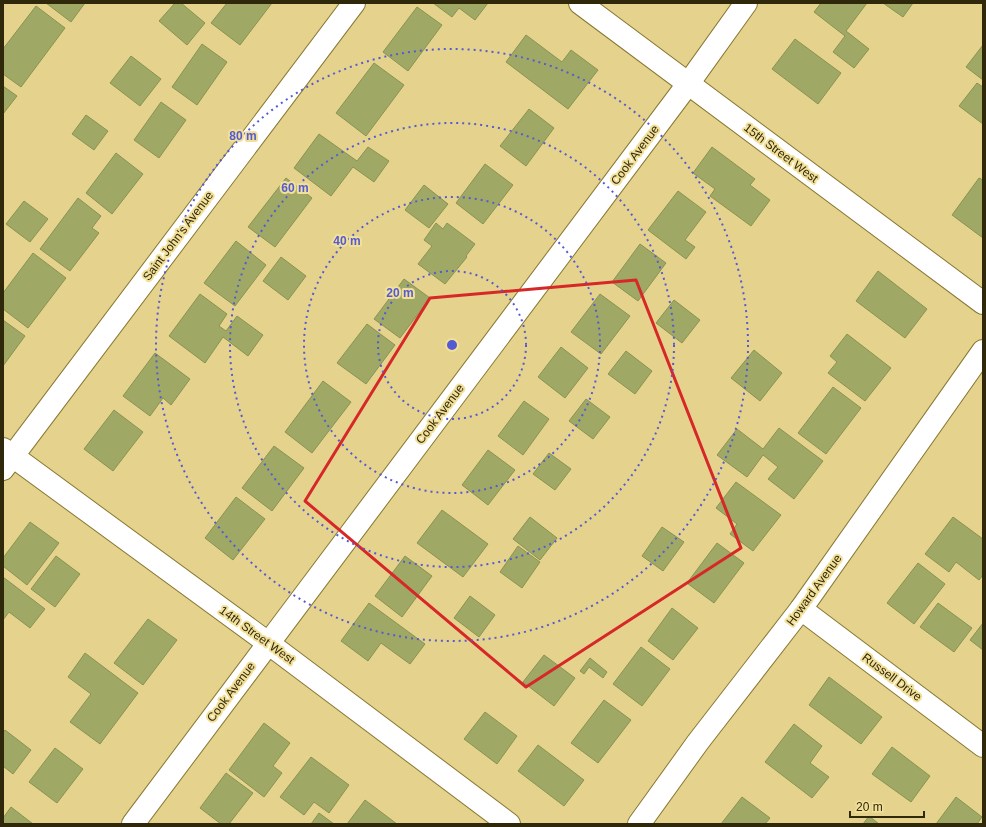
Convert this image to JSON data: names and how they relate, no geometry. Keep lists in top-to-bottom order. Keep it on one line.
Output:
{"streets":{"street":["15th Street West","Cook Avenue","Saint John's Avenue","Howard Avenue","14th Street West","Russell Drive"]},"crossings":[["15th Street West","Cook Avenue"],["Cook Avenue","14th Street West"],["Saint John's Avenue","14th Street West"],["Howard Avenue","Russell Drive"]],"scale_bar":"20 m","rings":["80 m","60 m","40 m","20 m"]}
